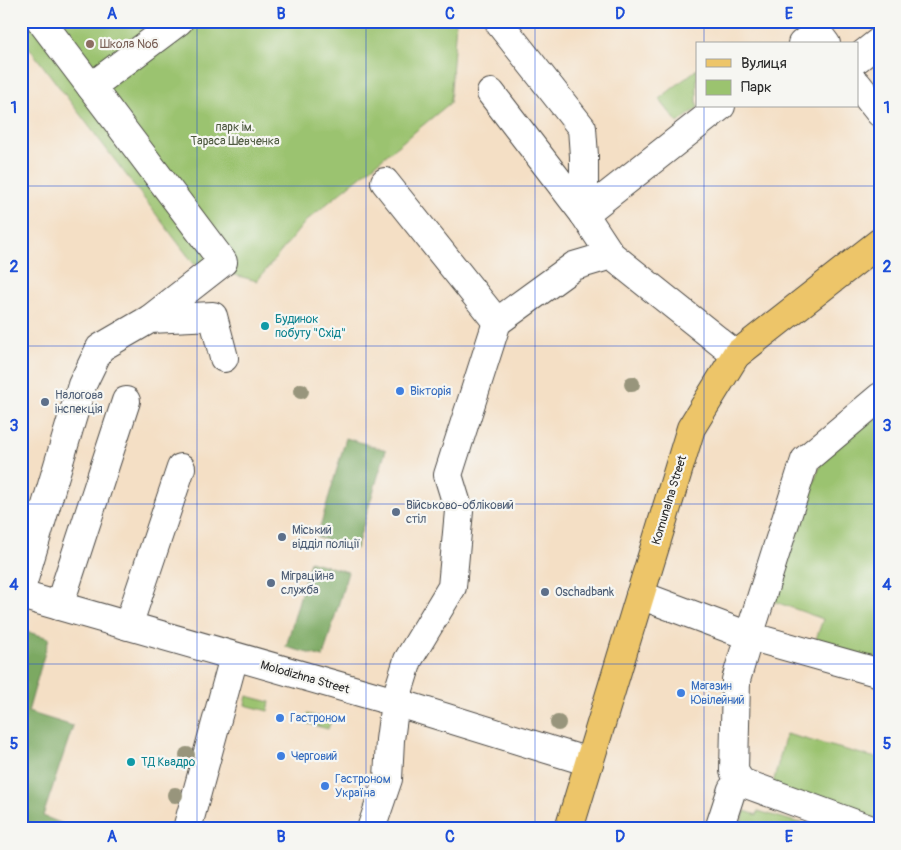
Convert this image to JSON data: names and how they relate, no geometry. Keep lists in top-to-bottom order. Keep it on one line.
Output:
{"streets":{"main road":["Komunalna Street"],"street":["Molodizhna Street"]},"crossings":[["Komunalna Street","Molodizhna Street"]],"parks":["парк ім. Тараса Шевченка"],"places":["Школа №6","Будинок побуту \"Схід\"","Вікторія","Налогова інспекція","Військово-обліковий стіл","Міський відділ поліції","Міграційна служба","Oschadbank","Магазин Ювілейний","Гастроном","Черговий","ТД Квадро","Гастроном Україна"],"legend":["Вулиця","Парк"],"grid":{"columns":["A","B","C","D","E"],"rows":["1","2","3","4","5"]}}
